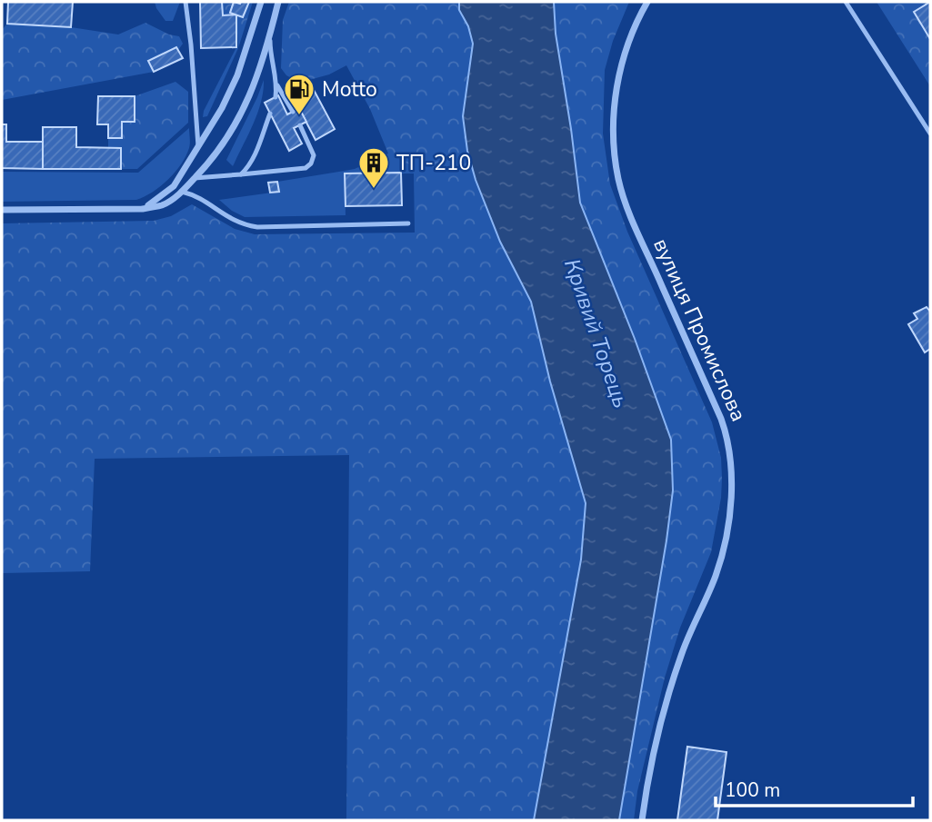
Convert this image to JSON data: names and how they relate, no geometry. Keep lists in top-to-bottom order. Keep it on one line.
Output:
{"streets":{"street":["вулиця Промислова"]},"water":["Кривий Торець"],"places":{"fuel station":["Motto"],"building":["ТП-210"]},"scale_bar":"100 m"}
